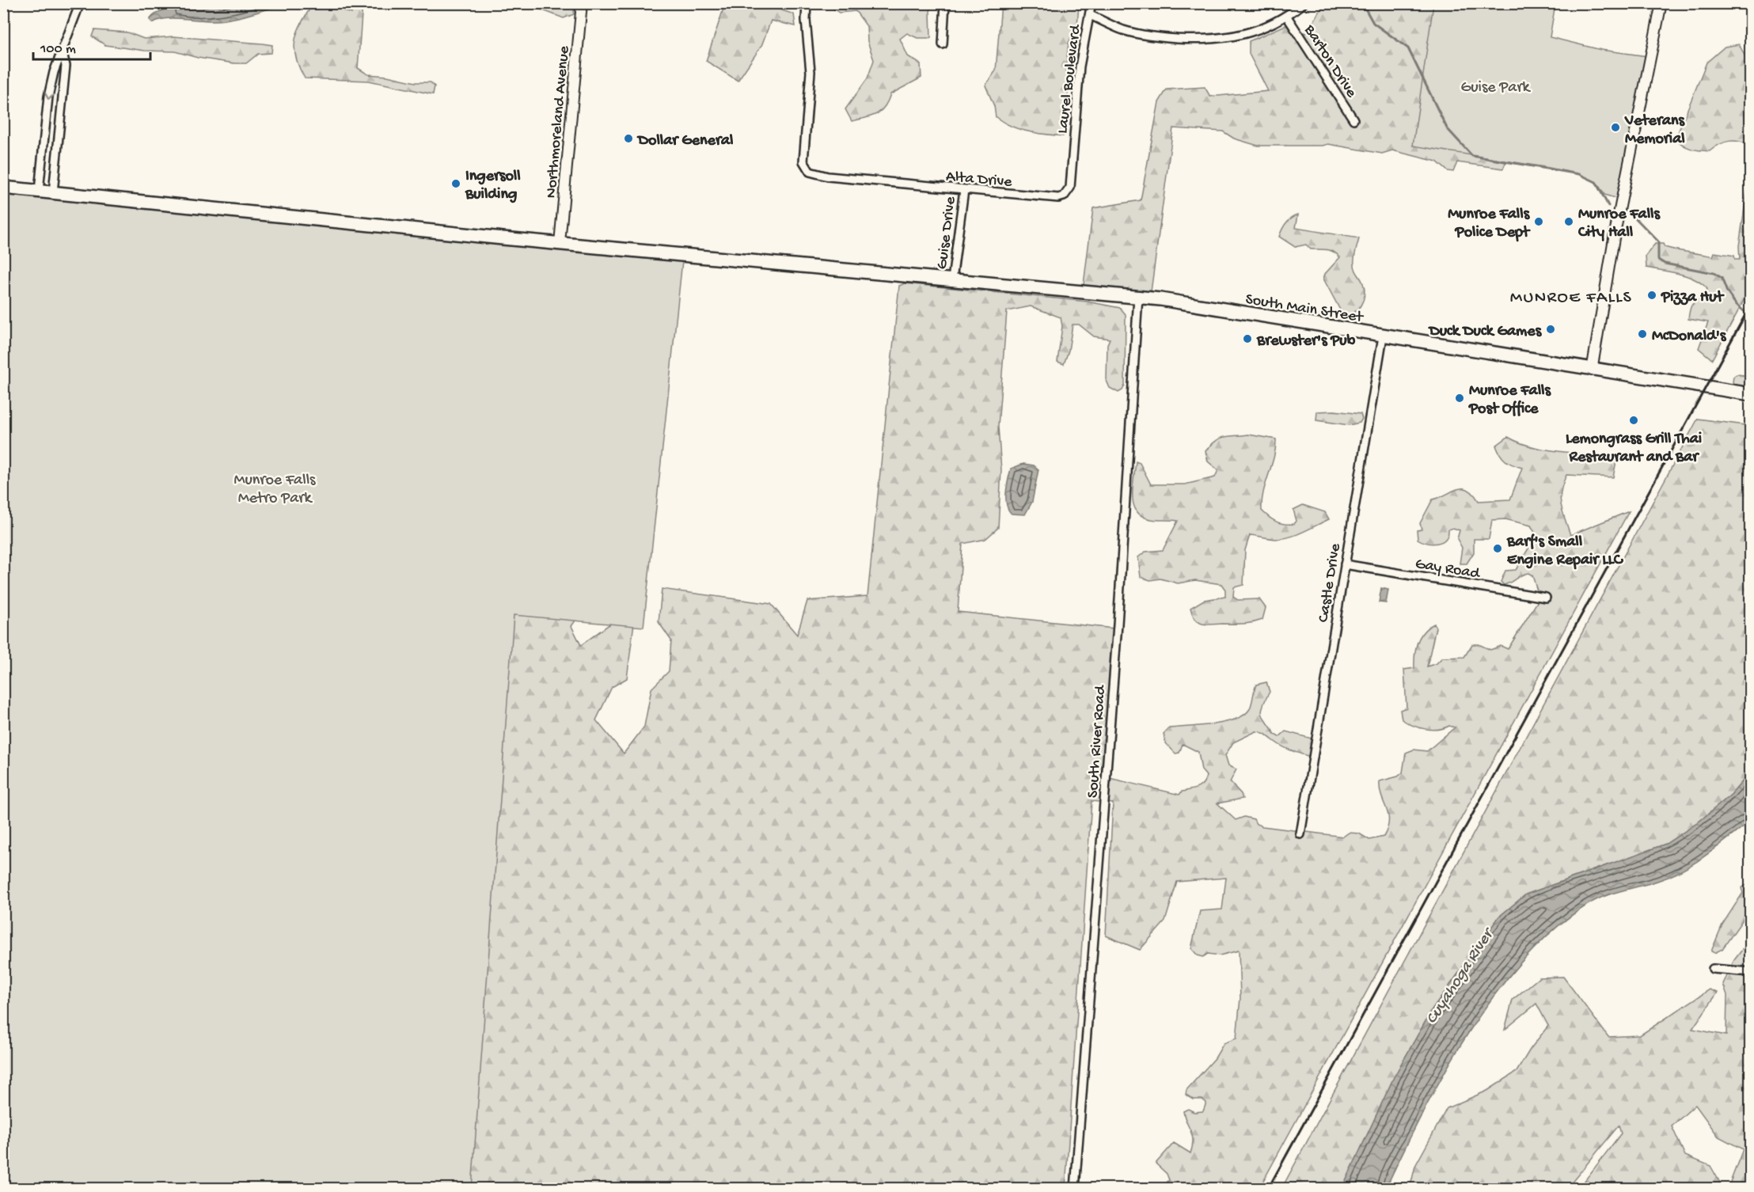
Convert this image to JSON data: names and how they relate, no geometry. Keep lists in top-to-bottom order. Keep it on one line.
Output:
{"streets":{"main road":["South Main Street"],"street":["Barton Drive","Laurel Boulevard","Northmoreland Avenue","Alta Drive","Guise Drive","Gay Road","Castle Drive","South River Road"]},"crossings":[["Laurel Boulevard","Alta Drive"],["Northmoreland Avenue","South Main Street"],["Alta Drive","Guise Drive"],["Guise Drive","South Main Street"],["South Main Street","Castle Drive"],["South Main Street","South River Road"],["Gay Road","Castle Drive"]],"districts":["MUNROE FALLS"],"water":["Cuyahoga River"],"parks":["Guise Park","Munroe Falls Metro Park"],"places":["Veterans Memorial","Dollar General","Ingersoll Building","Munroe Falls Police Dept","Munroe Falls City Hall","Pizza Hut","Duck Duck Games","McDonald's","Brewster's Pub","Munroe Falls Post Office","Lemongrass Grill Thai Restaurant and Bar","Barf's Small Engine Repair LLC"],"scale_bar":"100 m"}
